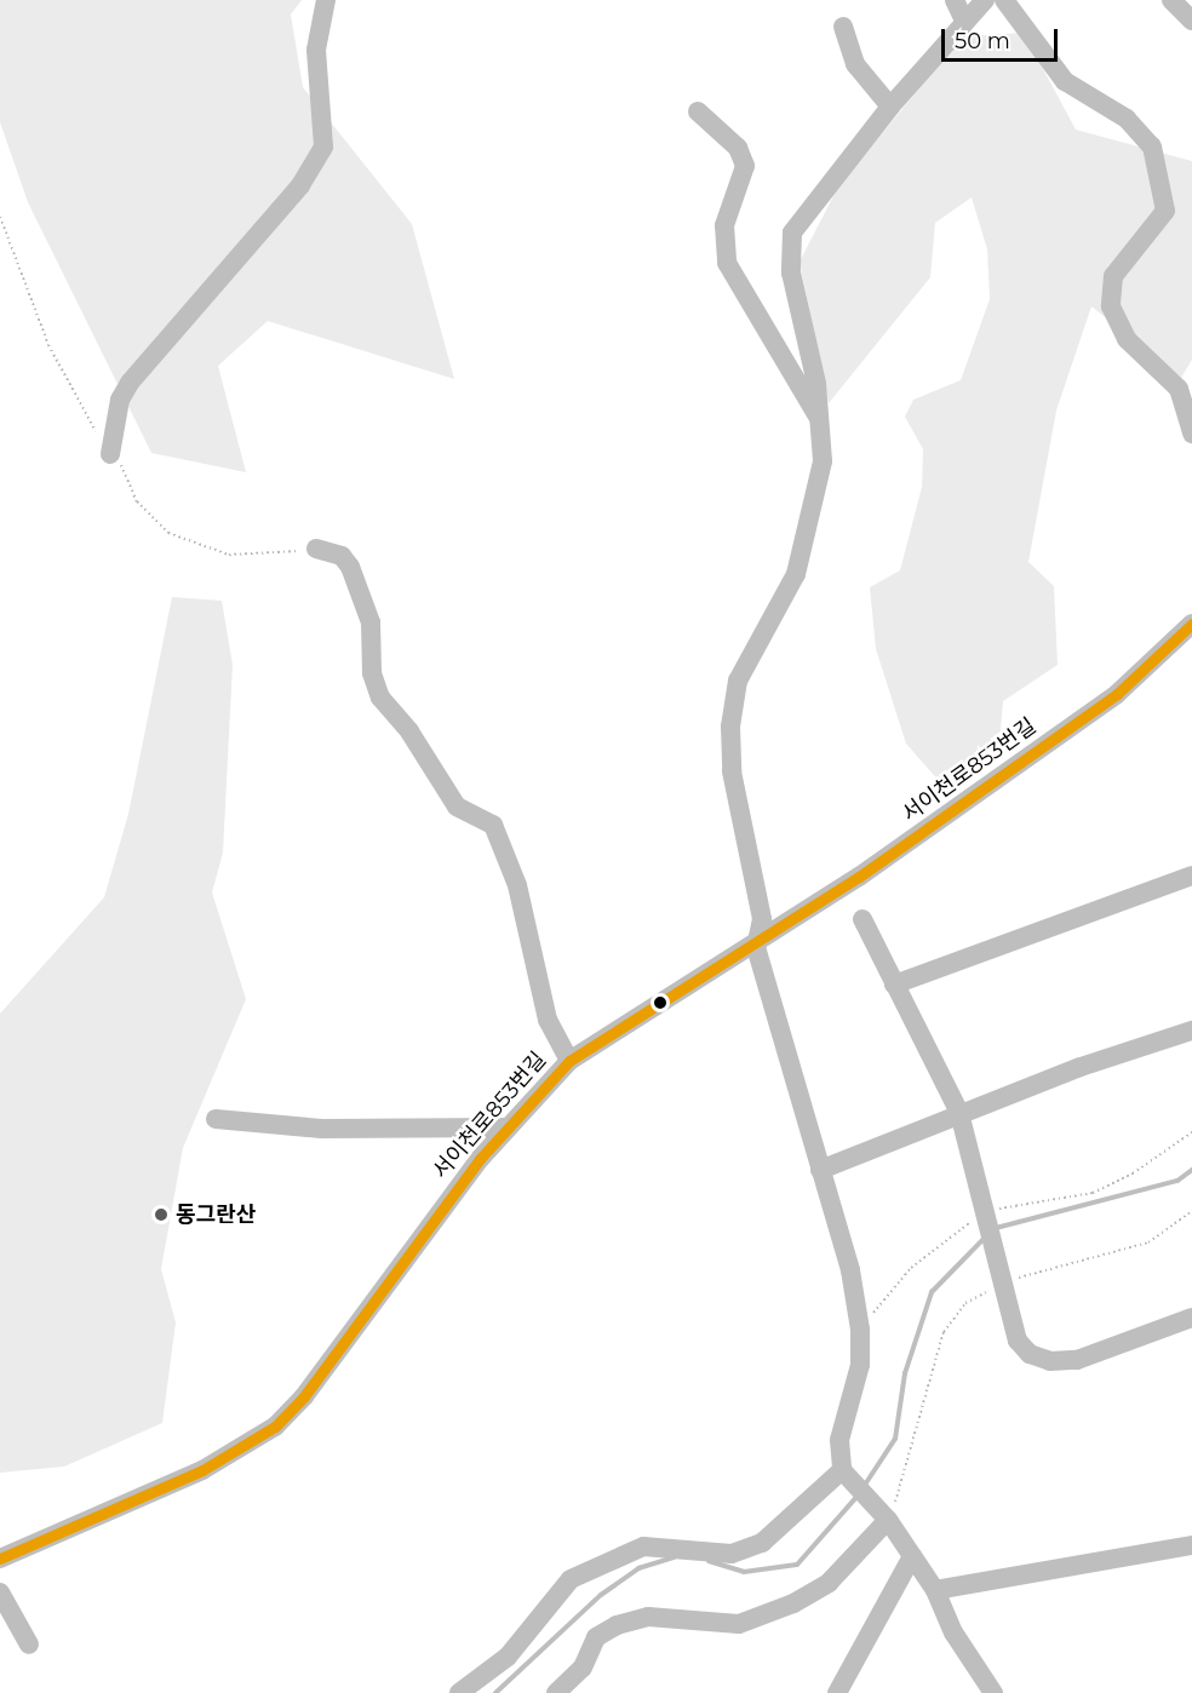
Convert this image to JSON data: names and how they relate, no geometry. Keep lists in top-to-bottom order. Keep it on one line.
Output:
{"streets":{"street":["서이천로853번길"]},"places":["동그란산"],"scale_bar":"50 m"}
